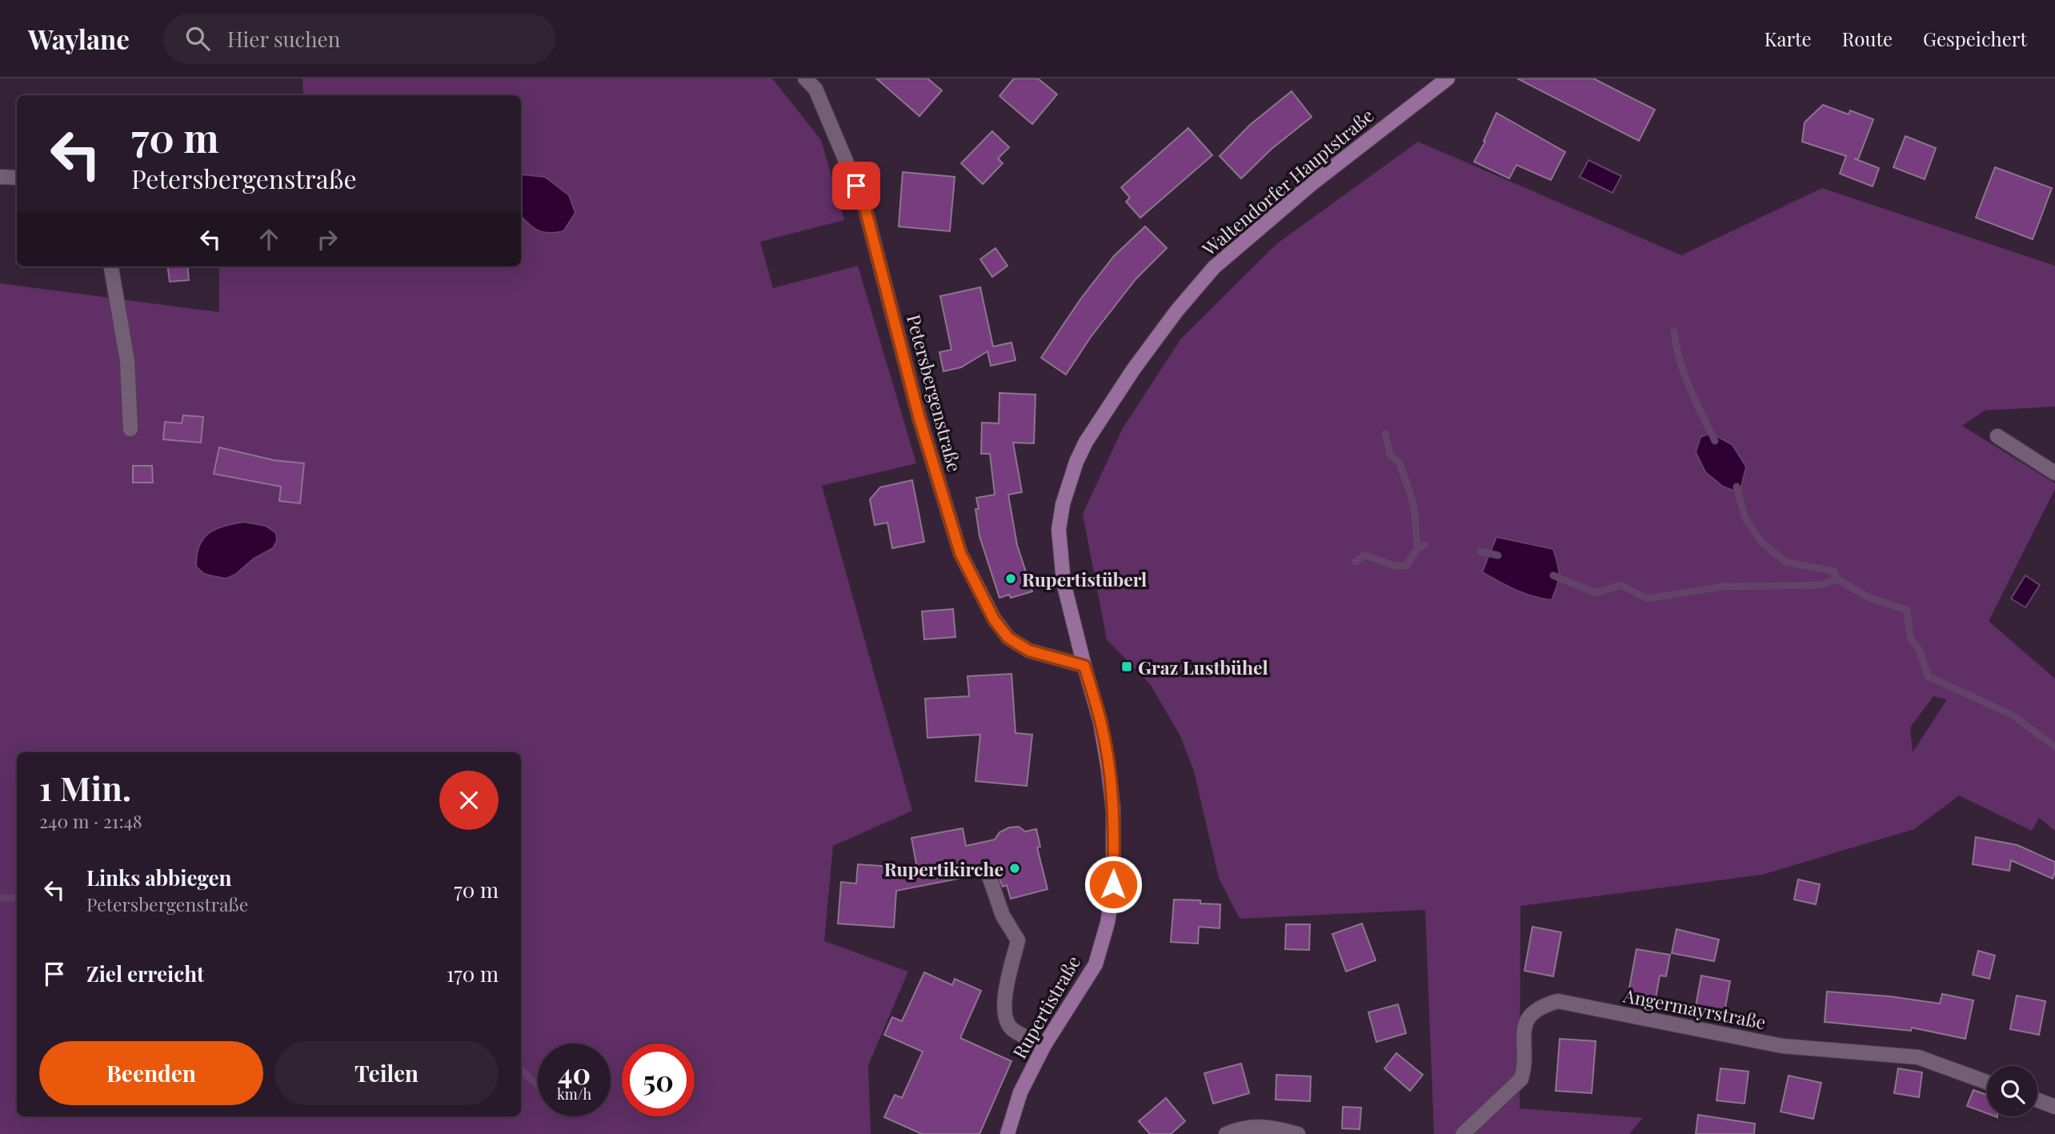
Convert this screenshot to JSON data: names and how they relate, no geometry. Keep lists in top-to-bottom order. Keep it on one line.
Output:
{"streets":{"main road":["Waltendorfer Hauptstraße","Rupertistraße"],"street":["Petersbergenstraße","Angermayrstraße"]},"crossings":[["Waltendorfer Hauptstraße","Petersbergenstraße"],["Waltendorfer Hauptstraße","Rupertistraße"],["Petersbergenstraße","Rupertistraße"]],"places":{"other":["Rupertistüberl","Rupertikirche"],"transit":["Graz Lustbühel"]},"page":{"header":"Waylane","search":"Hier suchen","nav":["Karte","Route","Gespeichert"],"turn":["70 m","Petersbergenstraße"],"heading":["1 Min.","240 m · 21:48"],"list":[{"name":"Links abbiegen","note":"Petersbergenstraße","value":"70 m"},{"name":"Ziel erreicht","value":"170 m"}],"buttons":["Beenden","Teilen"],"speed":"40 km/h","limit":"50"}}
